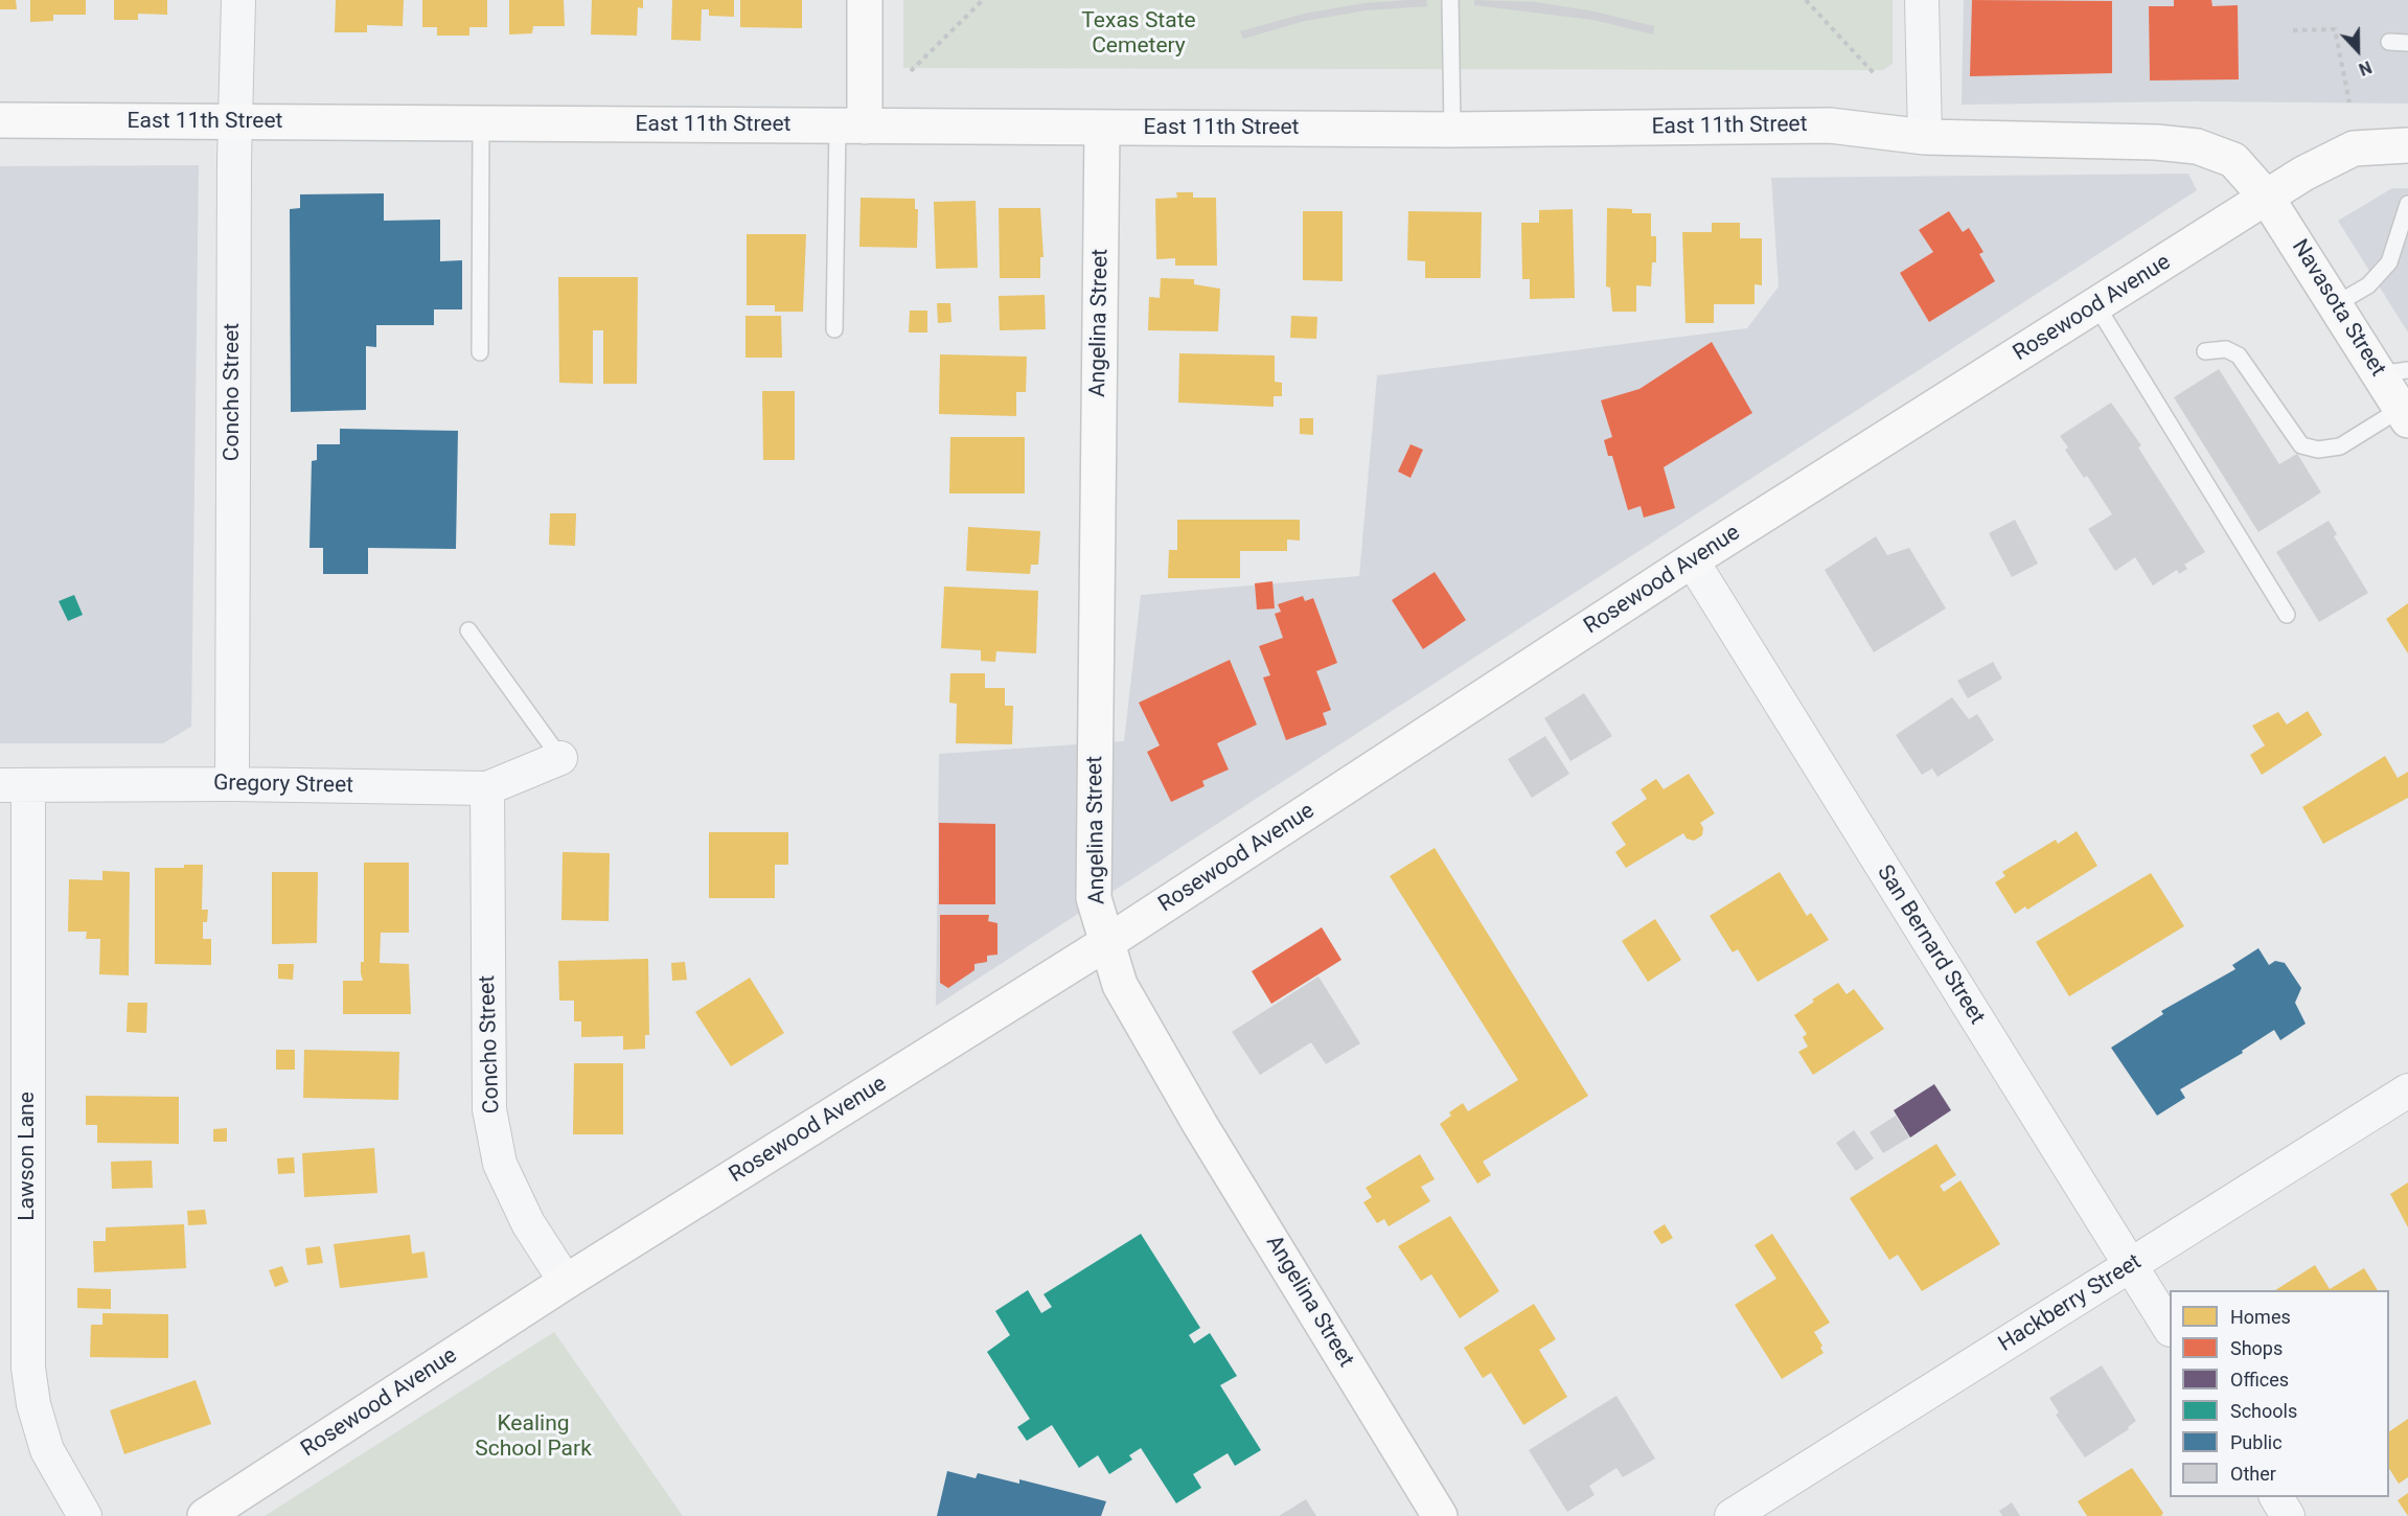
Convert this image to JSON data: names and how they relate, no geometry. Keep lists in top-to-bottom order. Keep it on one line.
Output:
{"streets":{"street":["East 11th Street","Rosewood Avenue","Navasota Street","Angelina Street","Concho Street","Gregory Street","San Bernard Street","Lawson Lane","Hackberry Street"]},"crossings":[["East 11th Street","Rosewood Avenue"],["East 11th Street","Navasota Street"],["East 11th Street","Angelina Street"],["East 11th Street","Concho Street"],["Rosewood Avenue","Navasota Street"],["Rosewood Avenue","Angelina Street"],["Rosewood Avenue","Concho Street"],["Rosewood Avenue","San Bernard Street"],["Concho Street","Gregory Street"],["Gregory Street","Lawson Lane"],["San Bernard Street","Hackberry Street"]],"parks":["Texas State Cemetery","Kealing School Park"],"legend":["Homes","Shops","Offices","Schools","Public","Other"],"north":"bottom"}
